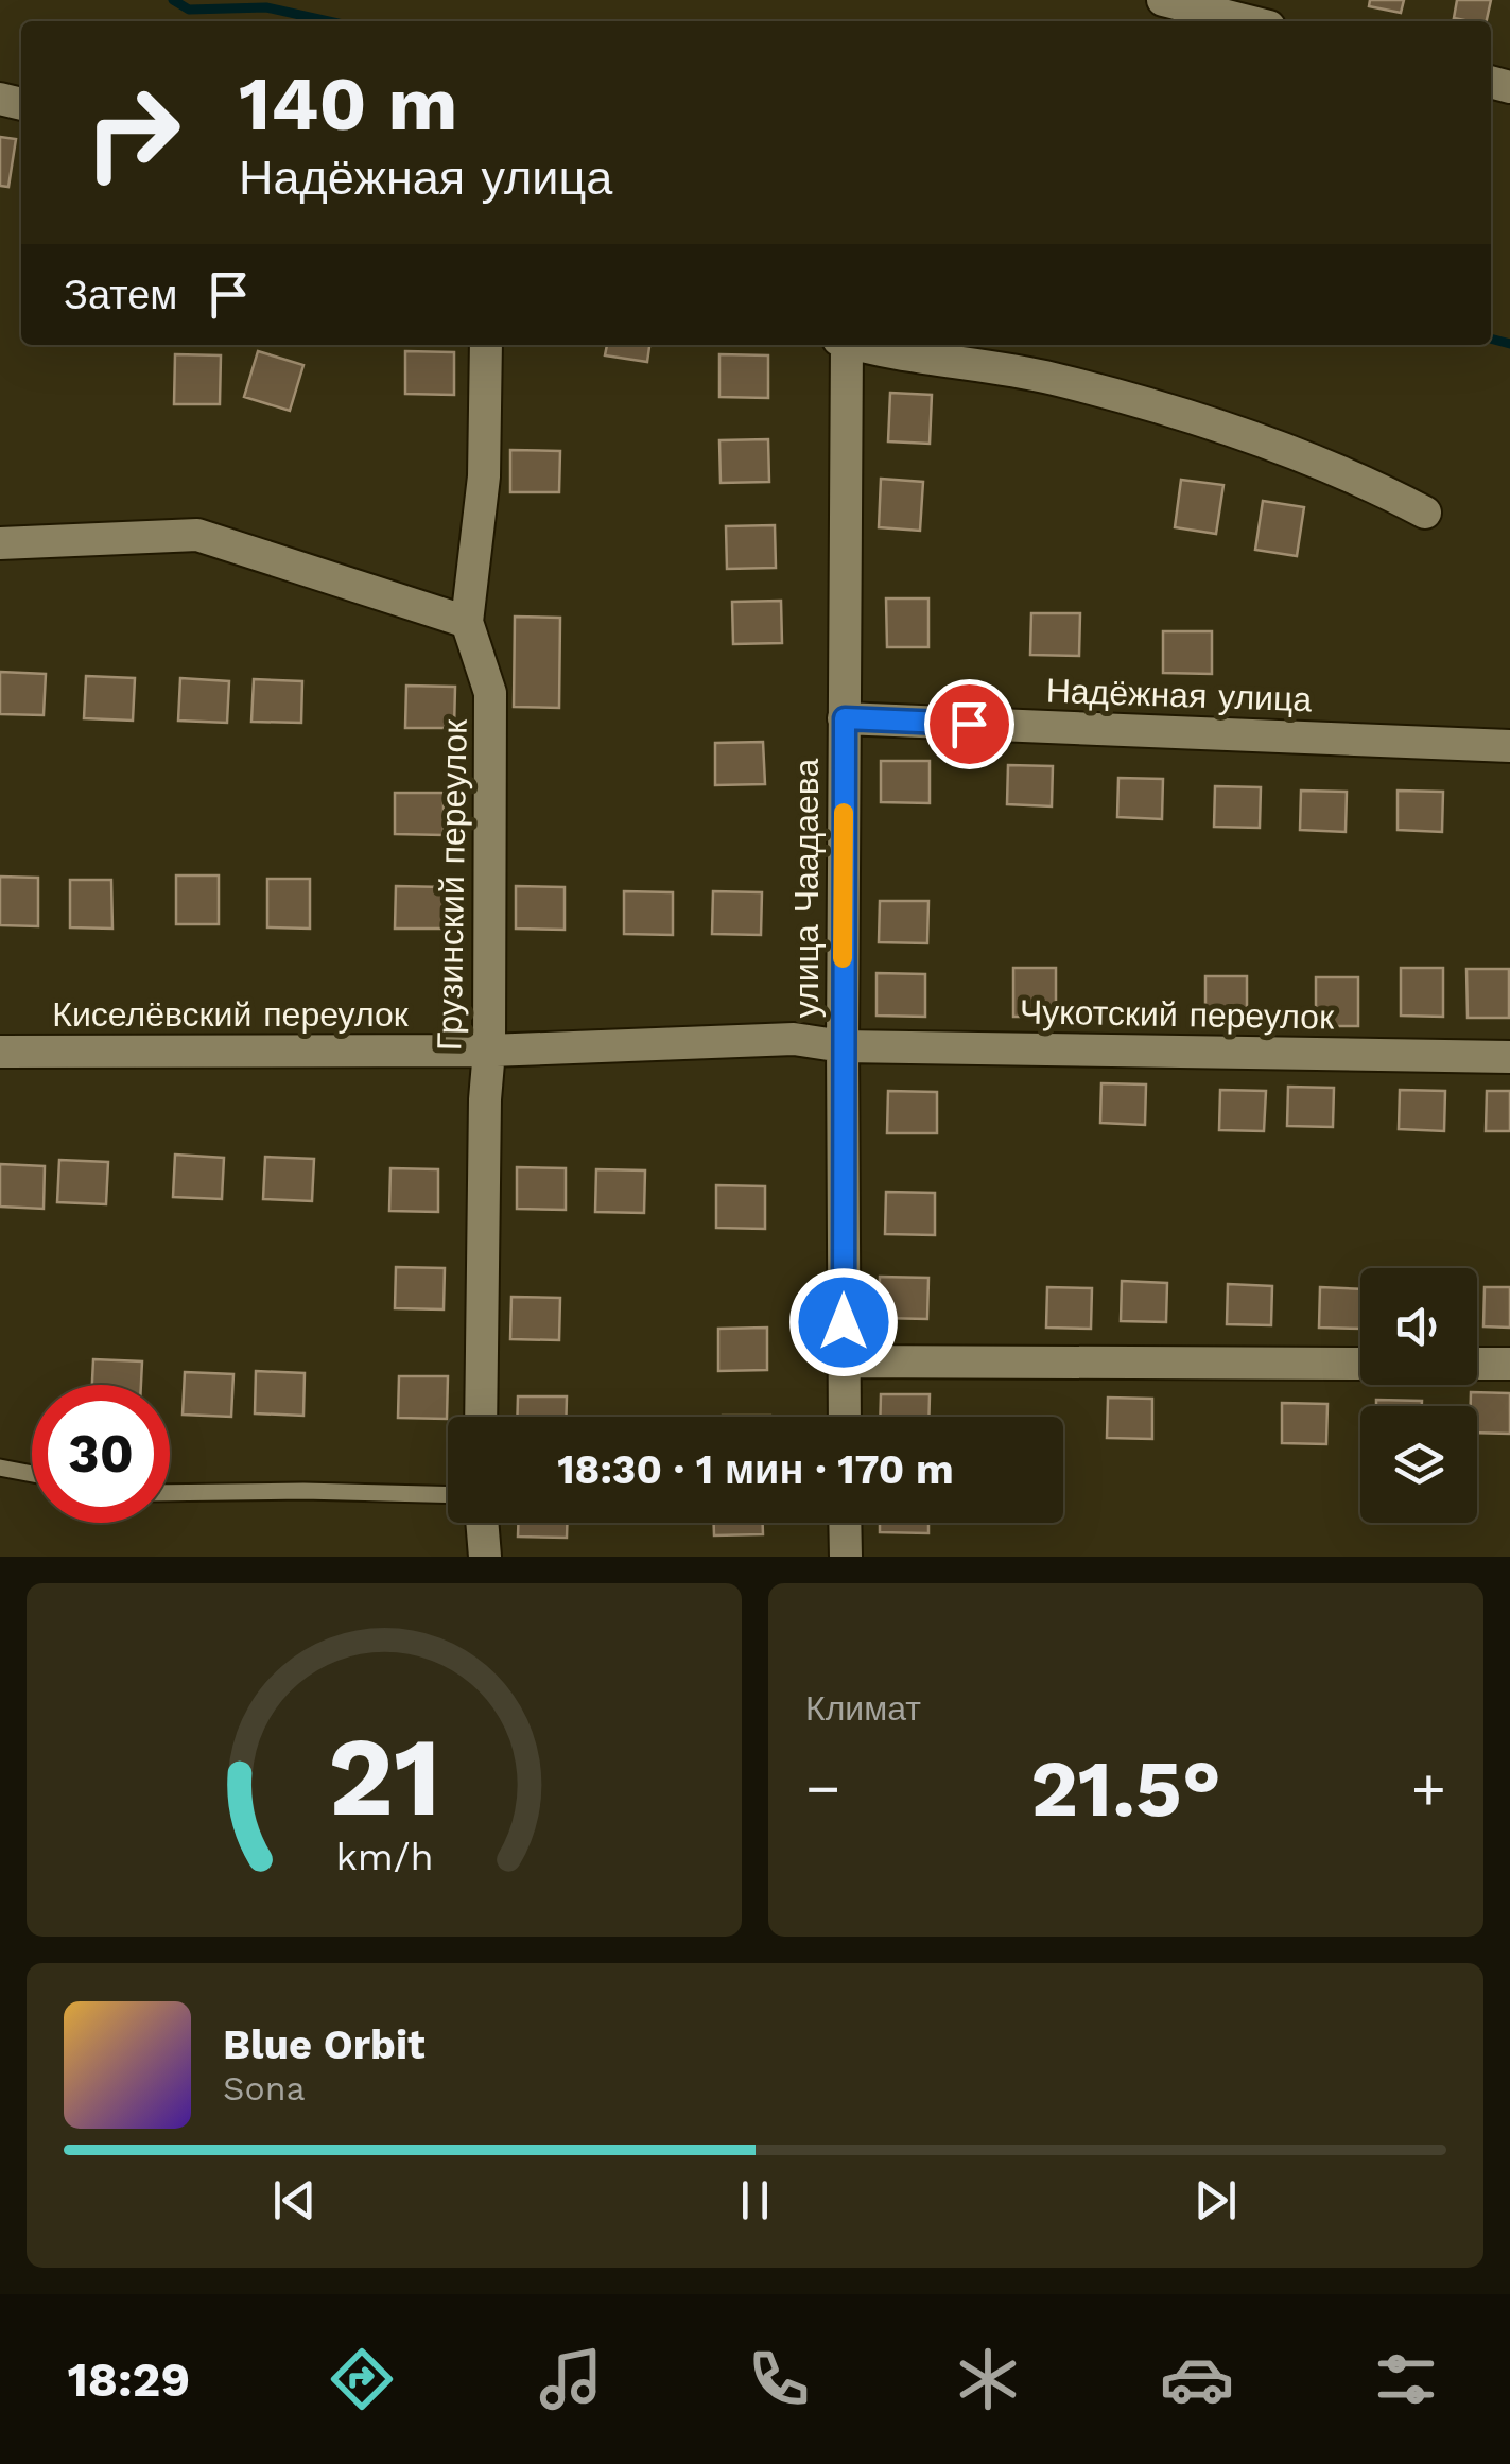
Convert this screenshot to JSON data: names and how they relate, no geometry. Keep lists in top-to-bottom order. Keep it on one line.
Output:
{"streets":{"street":["Надёжная улица","Грузинский переулок","улица Чаадаева","Киселёвский переулок","Чукотский переулок"]},"crossings":[["Надёжная улица","улица Чаадаева"],["Грузинский переулок","Киселёвский переулок"],["улица Чаадаева","Киселёвский переулок"],["улица Чаадаева","Чукотский переулок"],["Киселёвский переулок","Чукотский переулок"]],"page":{"turn":["140 m","Надёжная улица"],"then":"Затем","limit":"30","trip":"18:30 · 1 мин · 170 m","tile":"Климат","heat":["−","21.5°","+"],"song":["Blue Orbit","Sona"],"tabs":"18:29","gauge":["21","km/h"]}}
